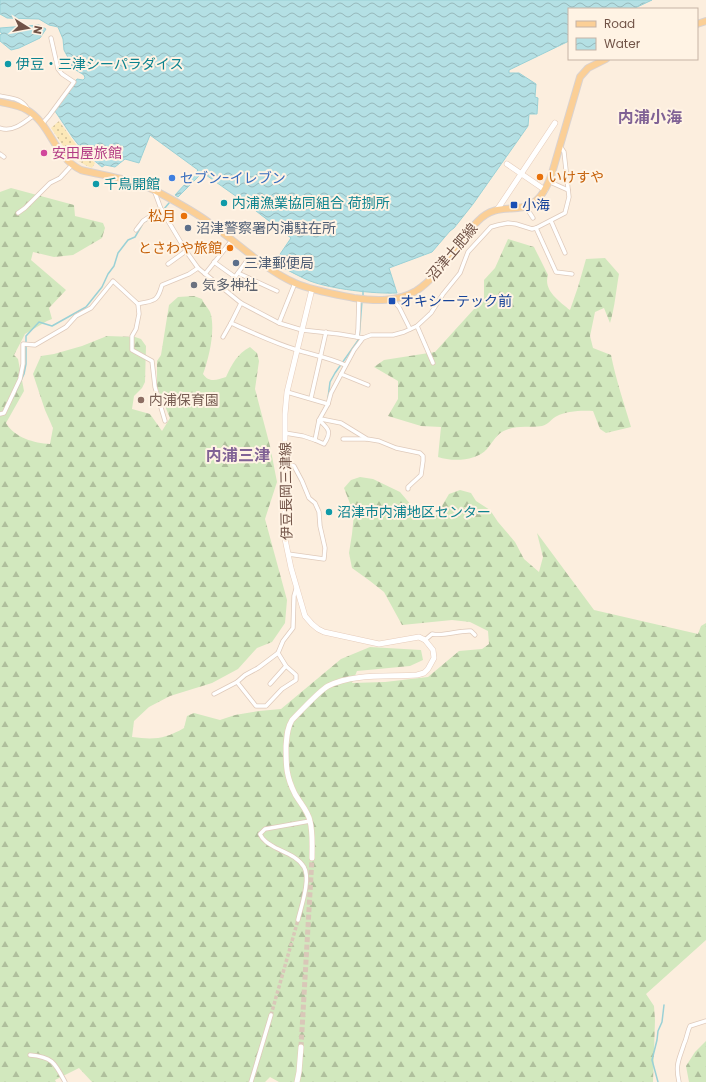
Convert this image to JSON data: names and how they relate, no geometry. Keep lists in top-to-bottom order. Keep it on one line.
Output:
{"streets":{"main road":["沼津土肥線","伊豆長岡三津線"]},"crossings":[["沼津土肥線","伊豆長岡三津線"]],"districts":["内浦小海","内浦三津"],"places":{"other":["伊豆・三津シーパラダイス","安田屋旅館","いけすや","セブン-イレブン","千鳥開館","内浦漁業協同組合 荷捌所","松月","沼津警察署内浦駐在所","とさわや旅館","三津郵便局","気多神社","内浦保育園","沼津市内浦地区センター"],"transit":["小海","オキシーテック前"]},"legend":["Road","Water"],"north":"right"}
